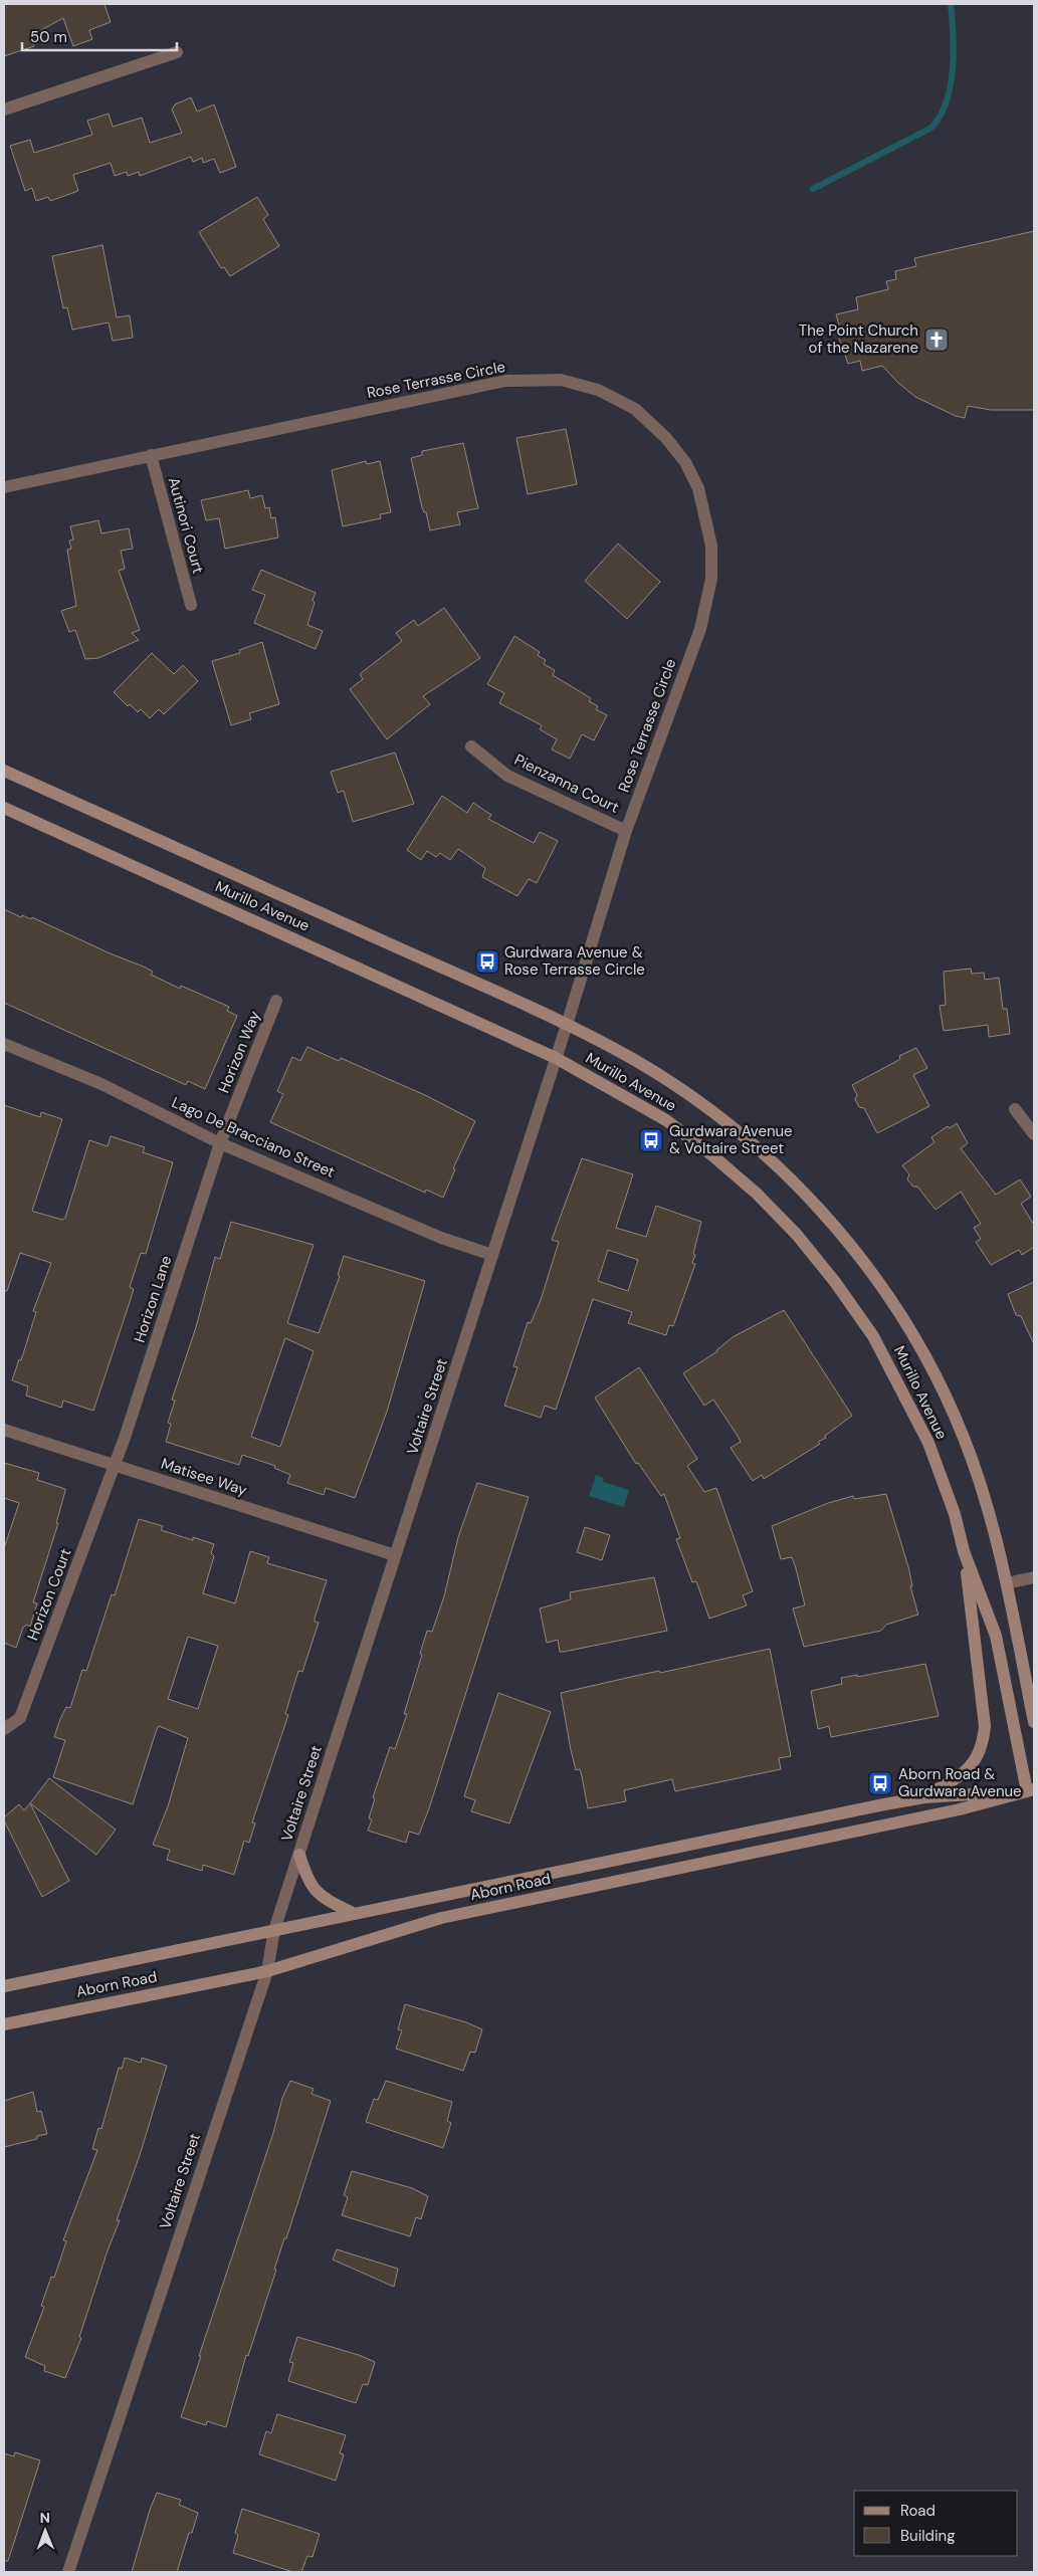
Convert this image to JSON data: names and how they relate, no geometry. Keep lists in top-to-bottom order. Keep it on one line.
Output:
{"streets":{"main road":["Murillo Avenue","Aborn Road"],"street":["Rose Terrasse Circle","Autinori Court","Pienzanna Court","Horizon Way","Lago De Bracciano Street","Horizon Lane","Voltaire Street","Matisee Way","Horizon Court"]},"crossings":[["Rose Terrasse Circle","Autinori Court"],["Rose Terrasse Circle","Pienzanna Court"],["Rose Terrasse Circle","Murillo Avenue"],["Rose Terrasse Circle","Voltaire Street"],["Murillo Avenue","Voltaire Street"],["Murillo Avenue","Aborn Road"],["Horizon Way","Lago De Bracciano Street"],["Horizon Way","Horizon Lane"],["Lago De Bracciano Street","Horizon Lane"],["Lago De Bracciano Street","Voltaire Street"],["Horizon Lane","Matisee Way"],["Horizon Lane","Horizon Court"],["Voltaire Street","Matisee Way"],["Voltaire Street","Aborn Road"],["Matisee Way","Horizon Court"]],"places":{"church":["The Point Church of the Nazarene"],"bus stop":["Gurdwara Avenue & Rose Terrasse Circle","Gurdwara Avenue & Voltaire Street","Aborn Road & Gurdwara Avenue"]},"legend":["Road","Building"],"scale_bar":"50 m","north":"top"}
